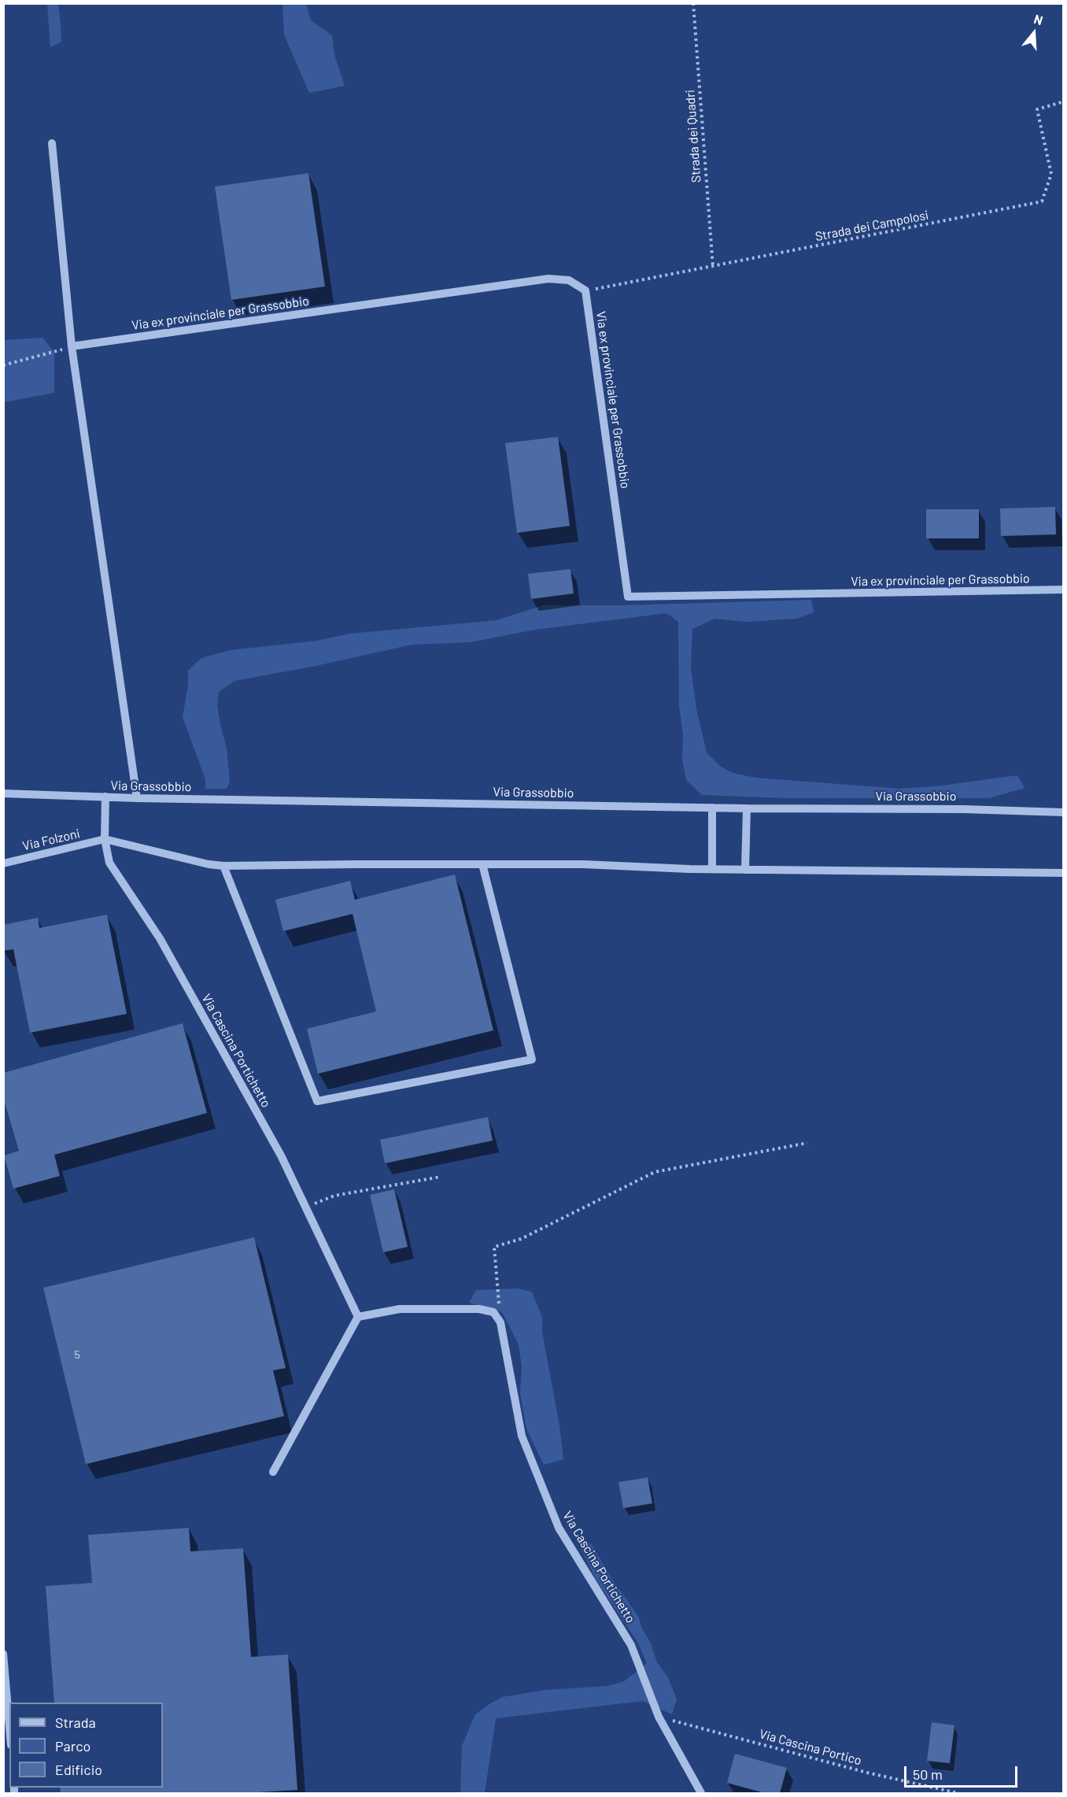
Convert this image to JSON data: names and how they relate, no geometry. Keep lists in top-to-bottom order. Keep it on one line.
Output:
{"streets":{"street":["Via ex provinciale per Grassobbio","Via Grassobbio","Via Folzoni","Via Cascina Portichetto"],"path":["Strada dei Quadri","Strada dei Campolosi","Via Cascina Portico"]},"crossings":[["Strada dei Quadri","Strada dei Campolosi"],["Strada dei Campolosi","Via ex provinciale per Grassobbio"],["Via Grassobbio","Via Cascina Portichetto"],["Via Folzoni","Via Cascina Portichetto"],["Via Cascina Portichetto","Via Cascina Portico"]],"house_numbers":["5"],"legend":["Strada","Parco","Edificio"],"scale_bar":"50 m","north":"top"}
